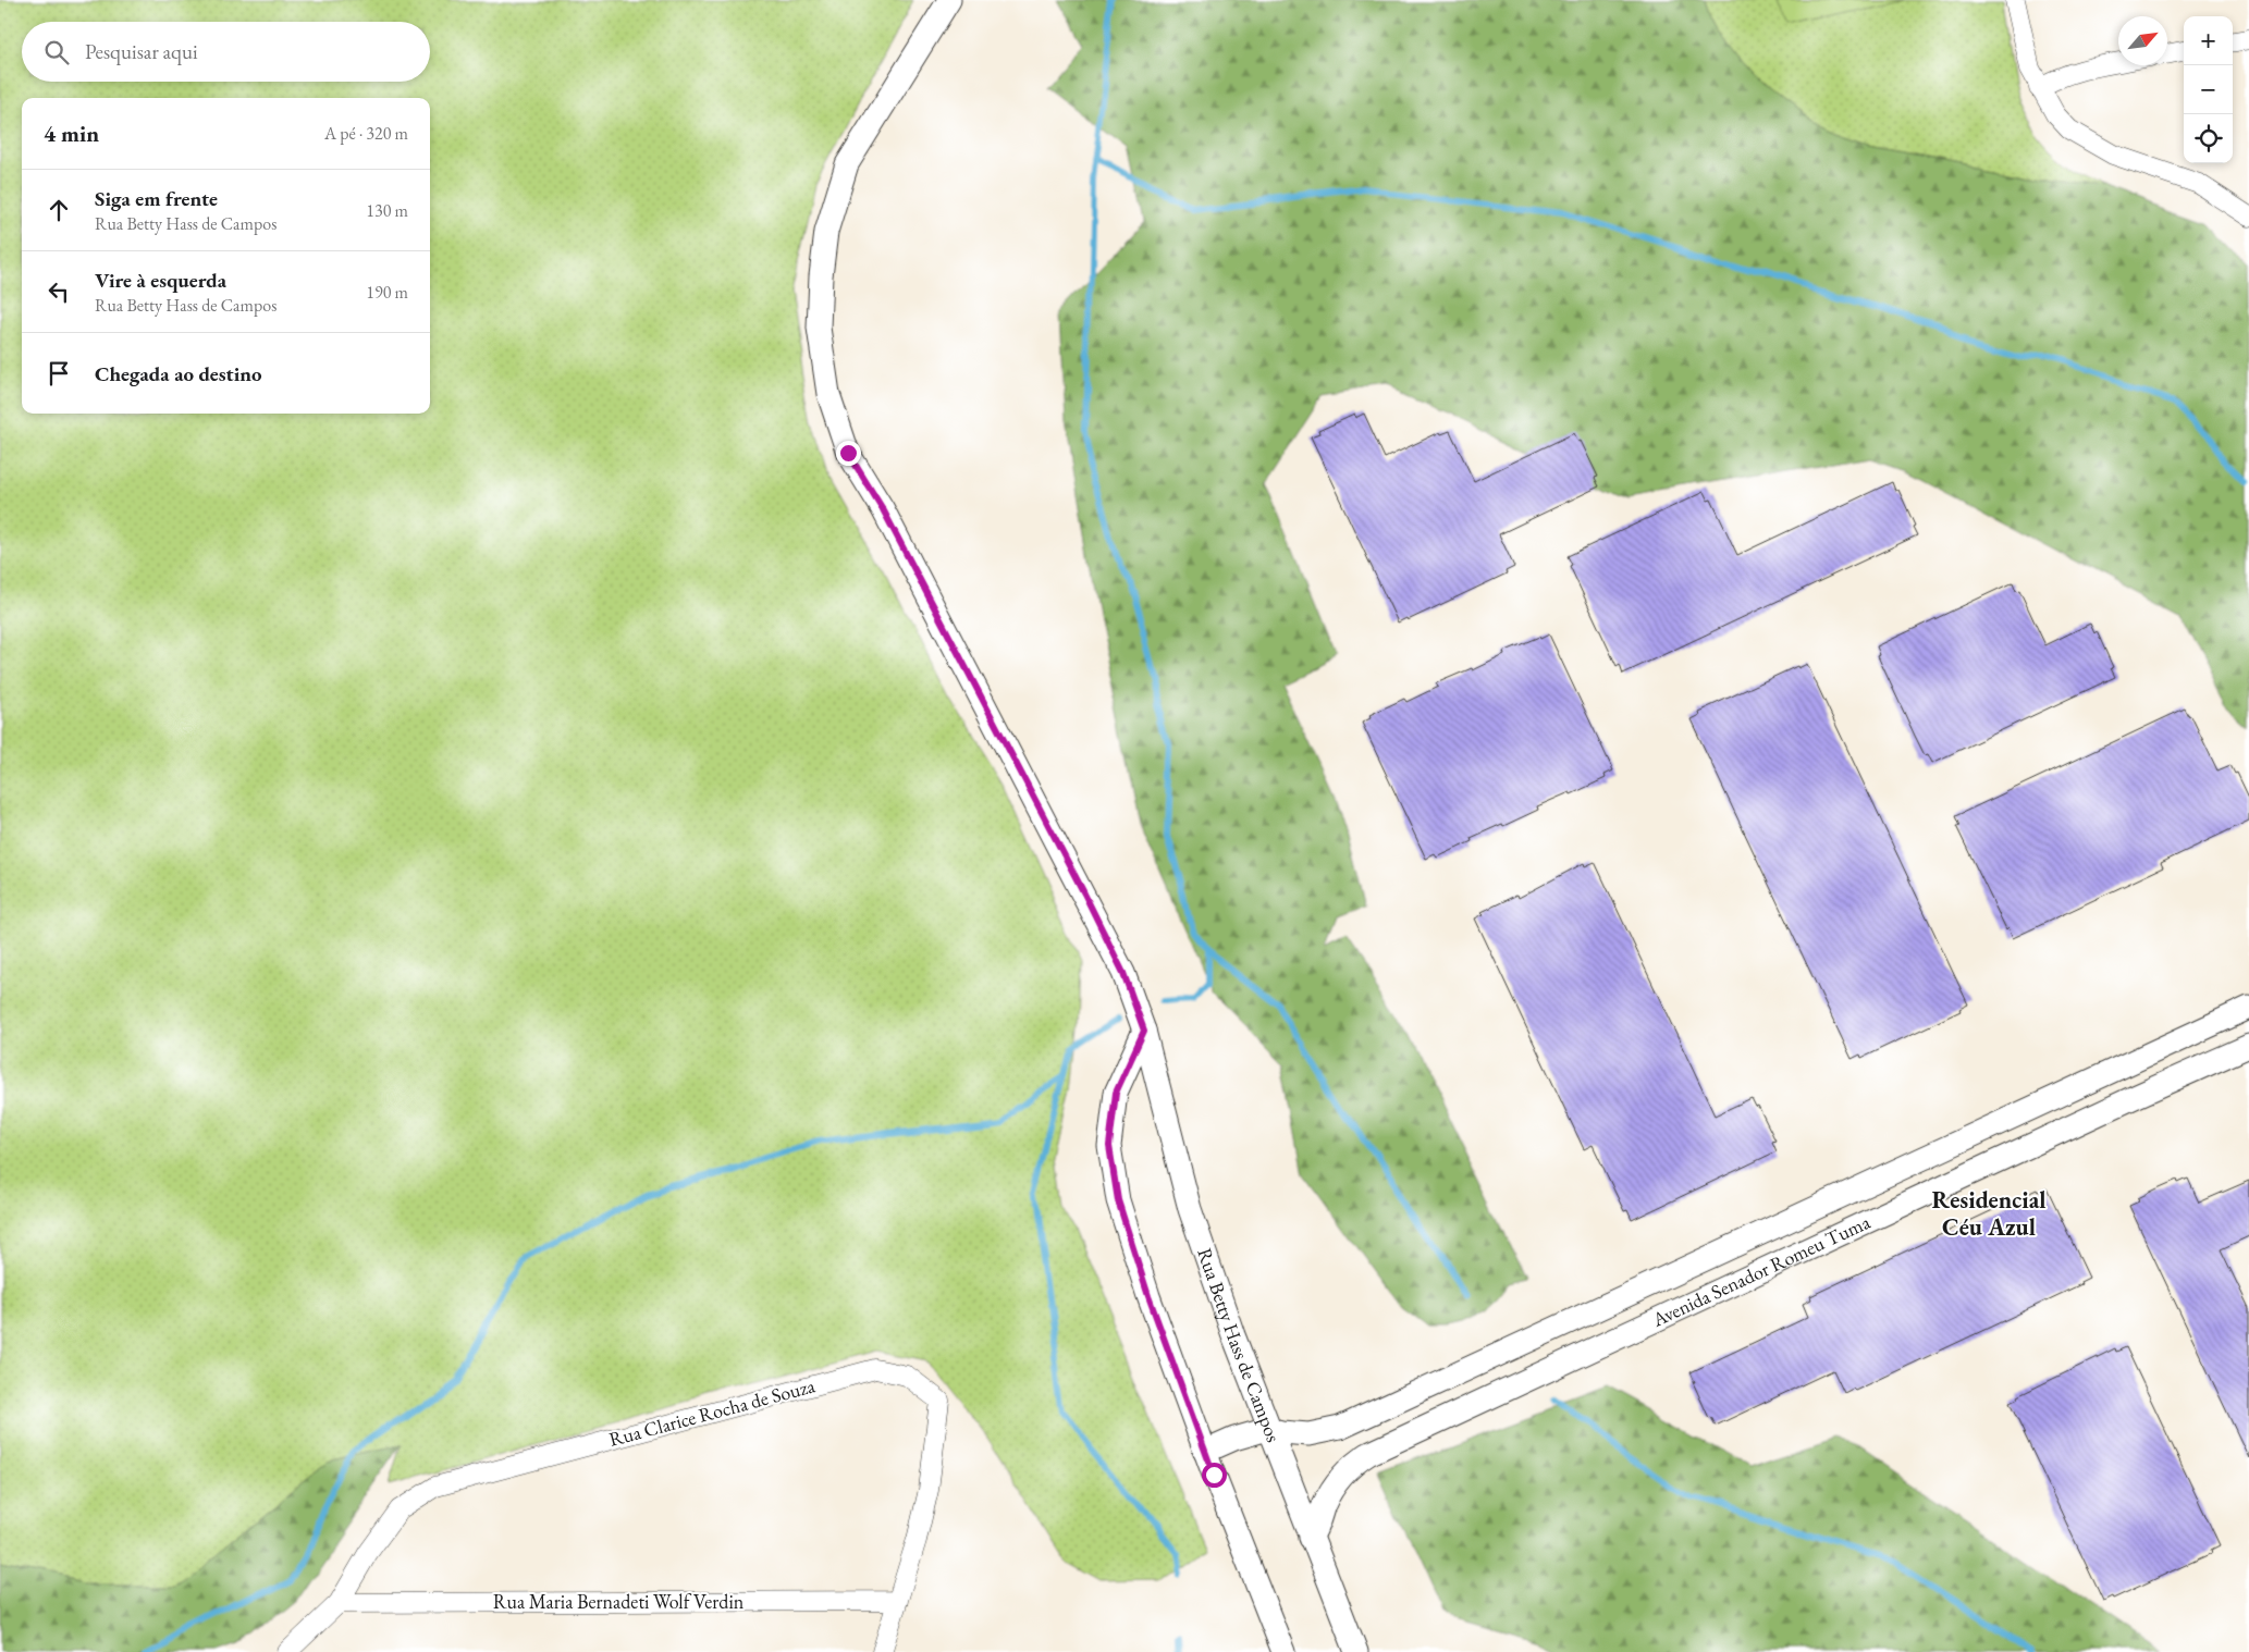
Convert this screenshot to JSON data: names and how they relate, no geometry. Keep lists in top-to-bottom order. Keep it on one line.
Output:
{"streets":{"street":["Avenida Senador Romeu Tuma","Rua Betty Hass de Campos","Rua Clarice Rocha de Souza","Rua Maria Bernadeti Wolf Verdin"]},"crossings":[["Avenida Senador Romeu Tuma","Rua Betty Hass de Campos"],["Rua Clarice Rocha de Souza","Rua Maria Bernadeti Wolf Verdin"]],"districts":["Residencial Céu Azul"],"north":"top right","page":{"map_buttons":["+","−"],"search":"Pesquisar aqui","heading":["4 min","A pé · 320 m"],"list":[["Siga em frente","Rua Betty Hass de Campos","130 m"],["Vire à esquerda","Rua Betty Hass de Campos","190 m"],"Chegada ao destino"]}}
